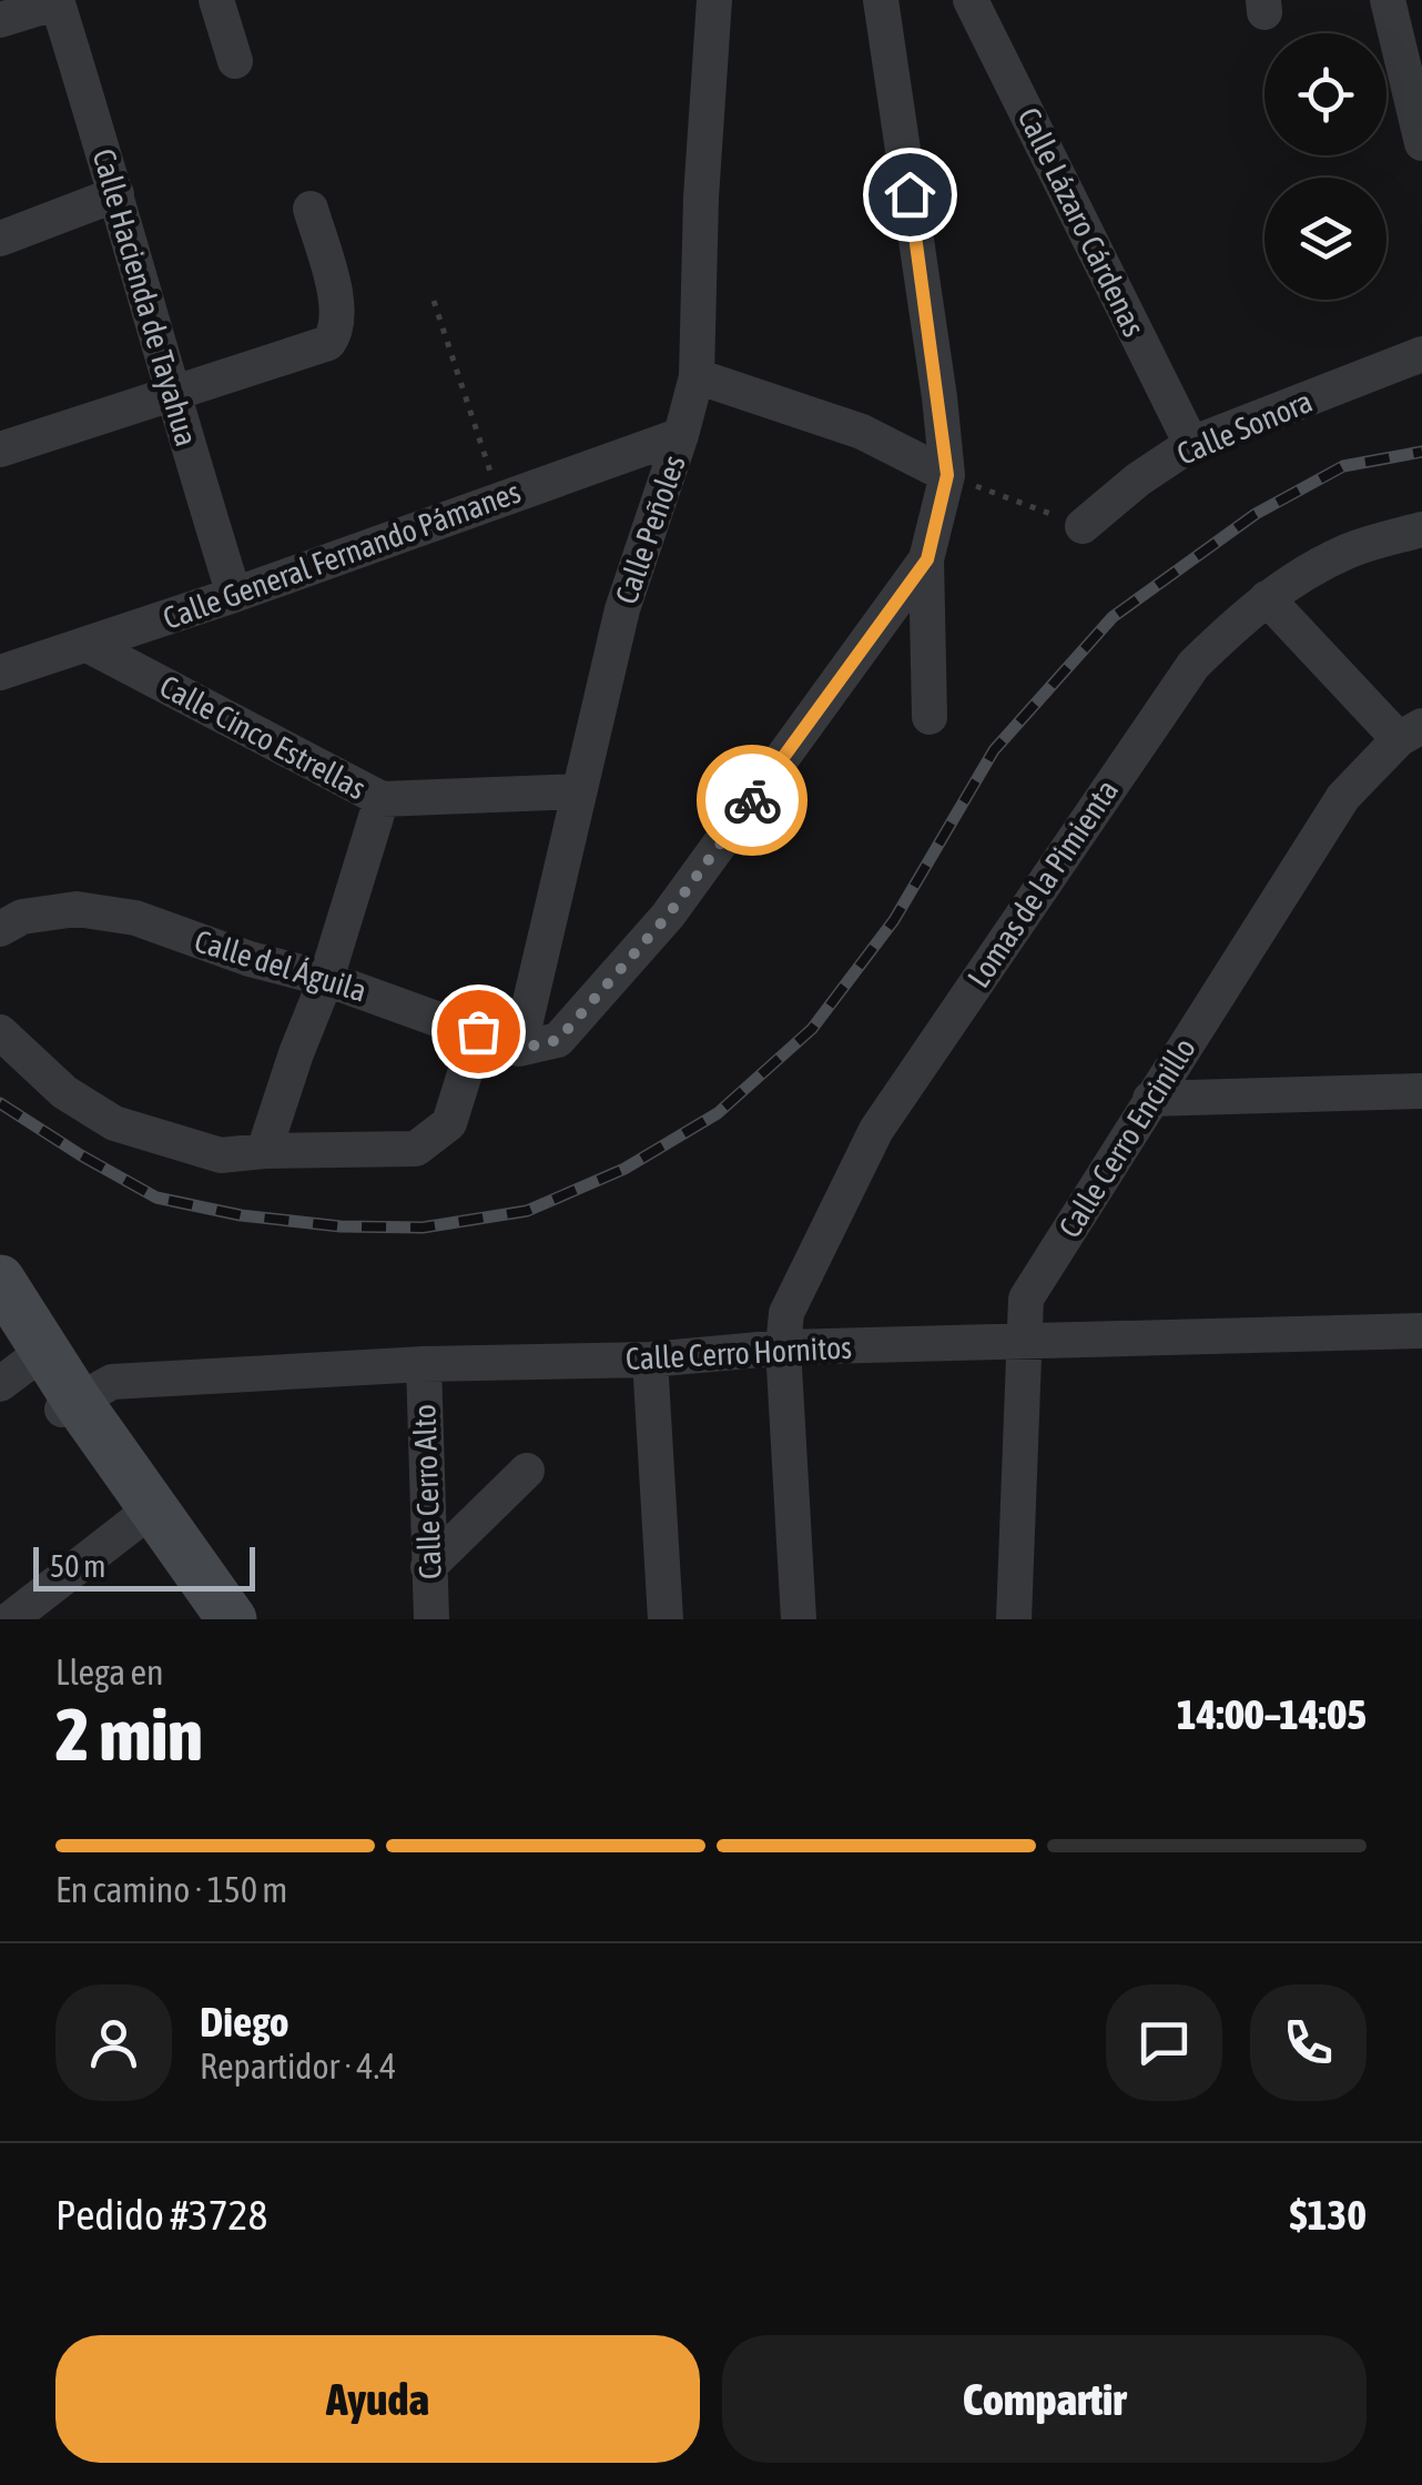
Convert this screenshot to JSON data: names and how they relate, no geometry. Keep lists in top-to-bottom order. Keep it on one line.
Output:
{"streets":{"street":["Calle Lázaro Cárdenas","Calle Hacienda de Tayahua","Calle Sonora","Calle Peñoles","Calle General Fernando Pámanes","Calle Cinco Estrellas","Lomas de la Pimienta","Calle del Águila","Calle Cerro Encinillo","Calle Cerro Hornitos","Calle Cerro Alto"]},"crossings":[["Calle Lázaro Cárdenas","Calle Sonora"],["Calle Hacienda de Tayahua","Calle General Fernando Pámanes"],["Calle Peñoles","Calle General Fernando Pámanes"],["Calle Peñoles","Calle Cinco Estrellas"],["Calle Peñoles","Calle del Águila"],["Calle General Fernando Pámanes","Calle Cinco Estrellas"],["Lomas de la Pimienta","Calle Cerro Hornitos"],["Calle Cerro Encinillo","Calle Cerro Hornitos"],["Calle Cerro Hornitos","Calle Cerro Alto"]],"scale_bar":"50 m","page":{"scale":"50 m","heading":["2 min","Llega en","14:00–14:05"],"panel":["Diego","Repartidor · 4.4","Pedido #3728","$130"],"bar":"En camino · 150 m","buttons":["Ayuda","Compartir"]}}
